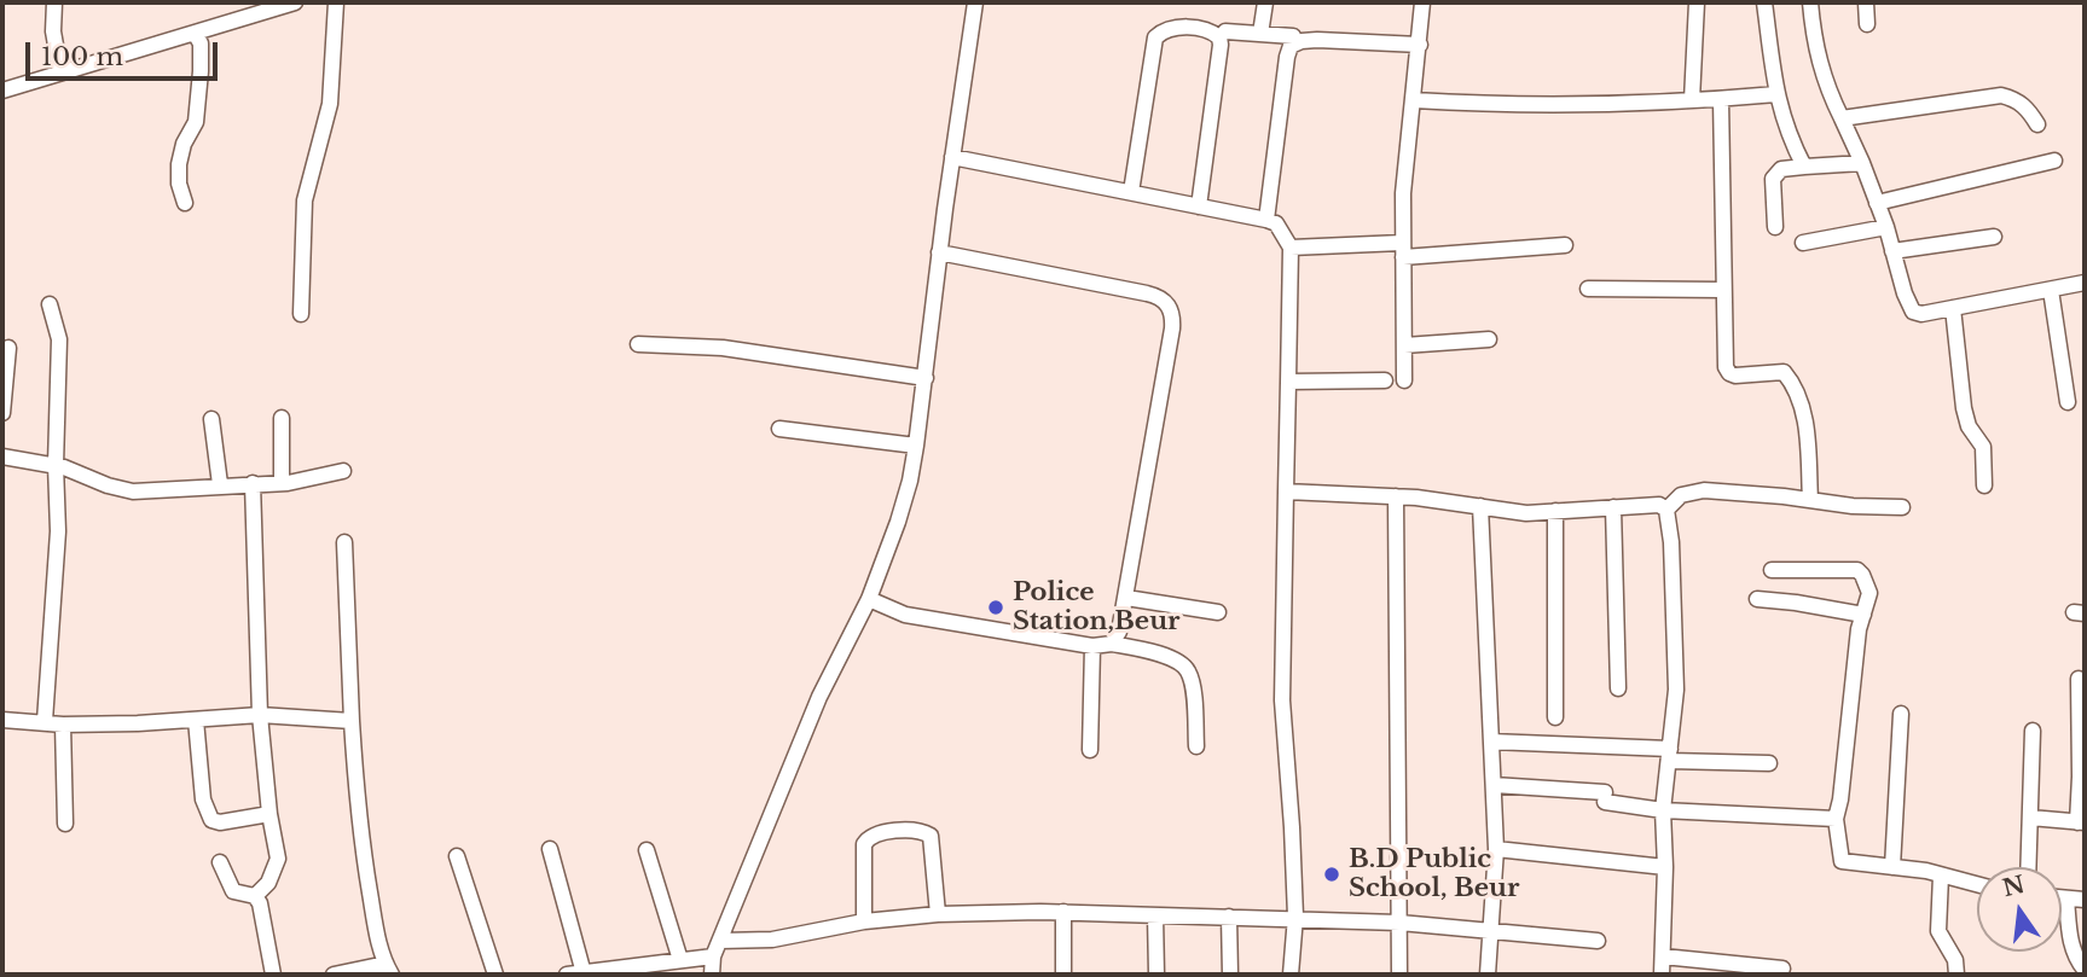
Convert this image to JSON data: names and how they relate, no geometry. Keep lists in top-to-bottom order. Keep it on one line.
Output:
{"places":["Police Station,Beur","B.D Public School, Beur"],"scale_bar":"100 m","north":"top"}
